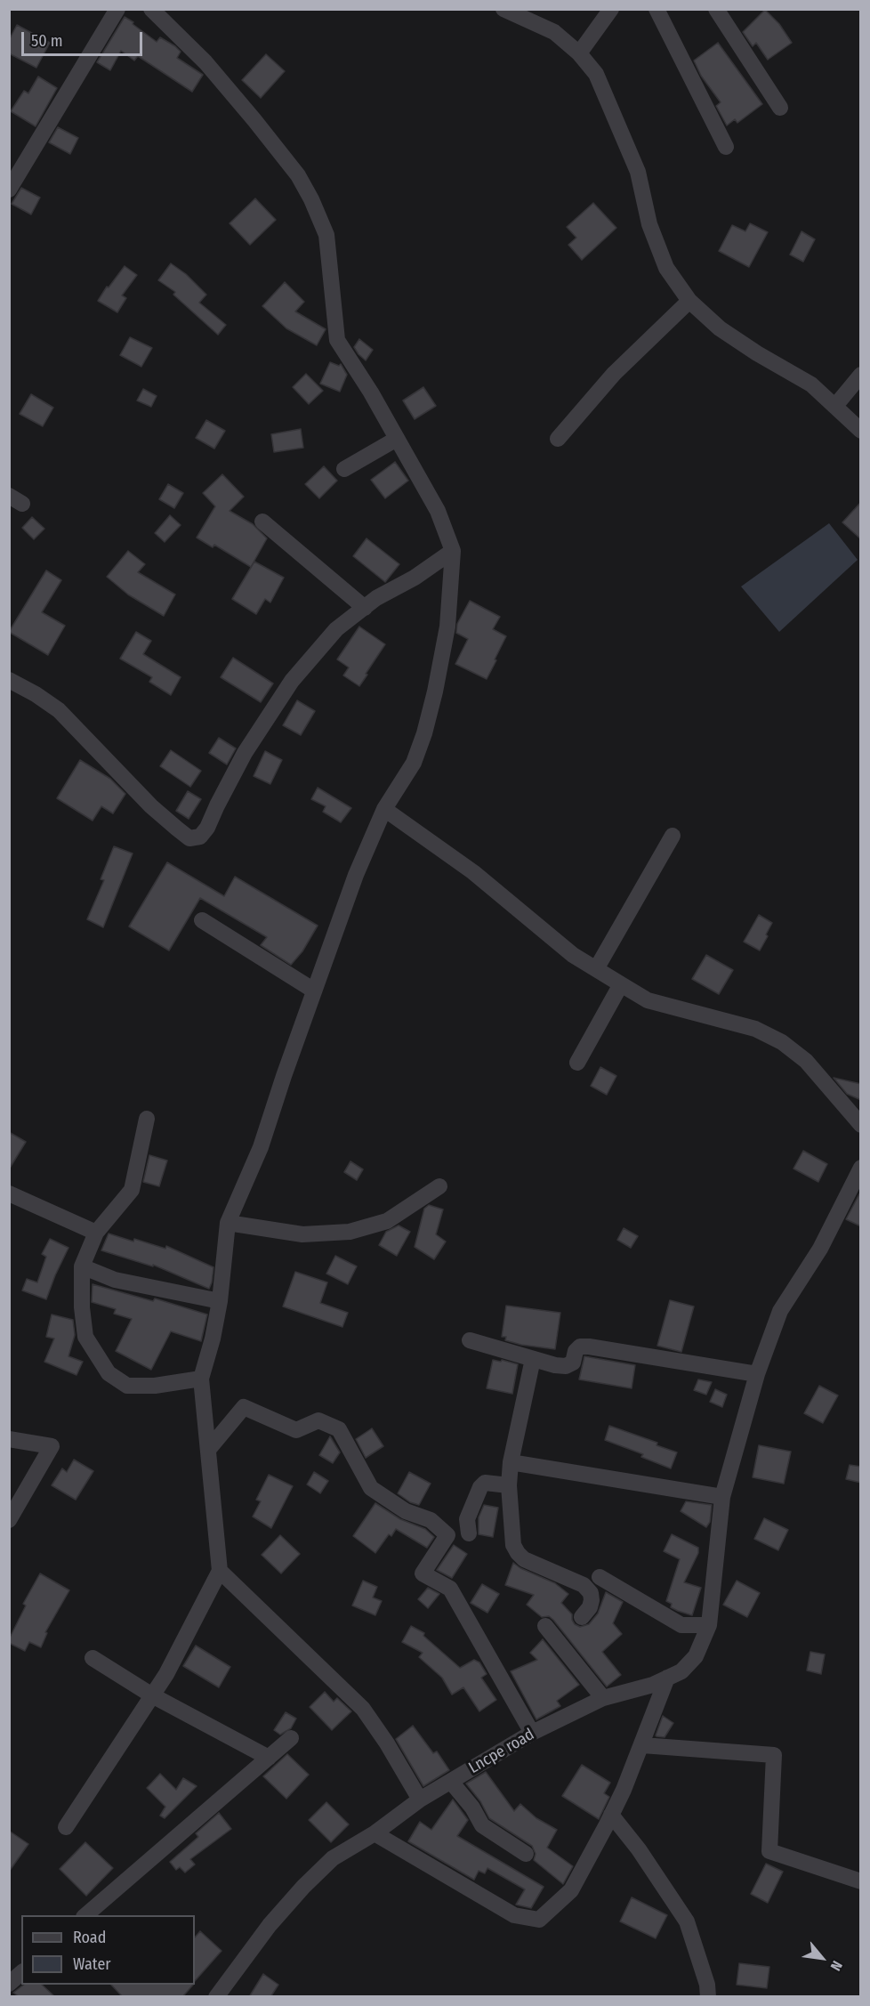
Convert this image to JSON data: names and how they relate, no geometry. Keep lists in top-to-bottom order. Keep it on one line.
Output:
{"streets":{"street":["Lncpe road"]},"legend":["Road","Water"],"scale_bar":"50 m","north":"bottom right"}
